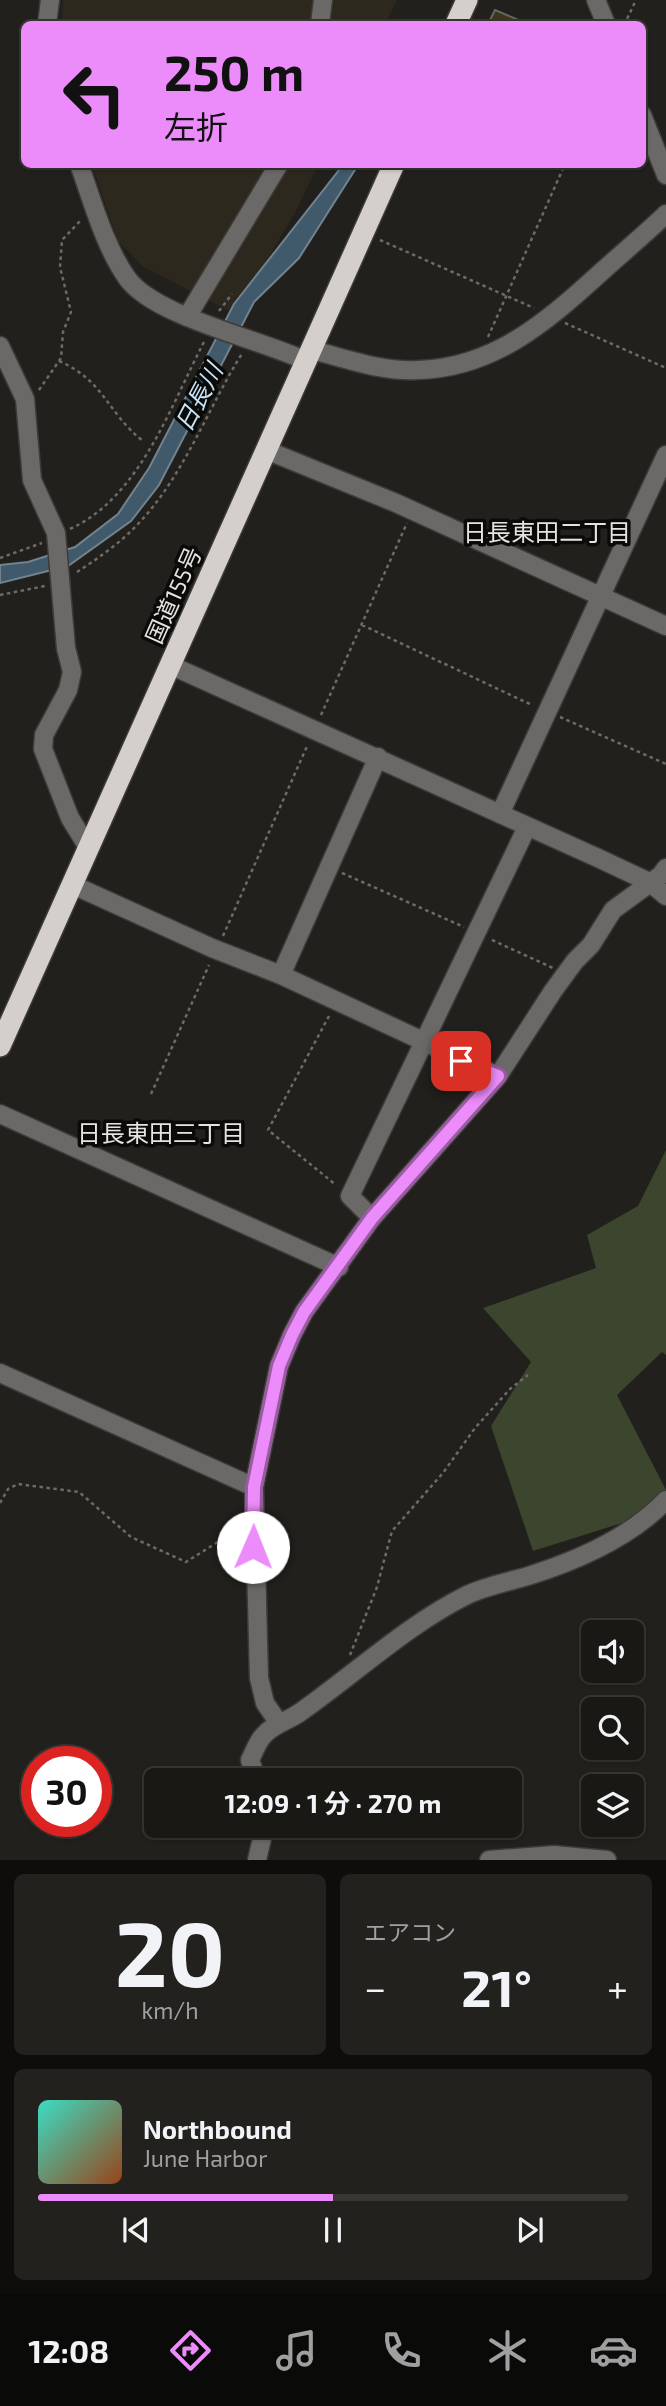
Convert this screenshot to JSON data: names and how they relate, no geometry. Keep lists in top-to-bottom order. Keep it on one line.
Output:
{"streets":{"highway":["国道155号"]},"districts":["日長東田二丁目","日長東田三丁目"],"water":["日長川"],"page":{"turn":["250 m","左折"],"limit":"30","trip":"12:09 · 1 分 · 270 m","tile":[["20","km/h"],"エアコン"],"heat":["−","21°","+"],"song":["Northbound","June Harbor"],"tabs":"12:08"}}
